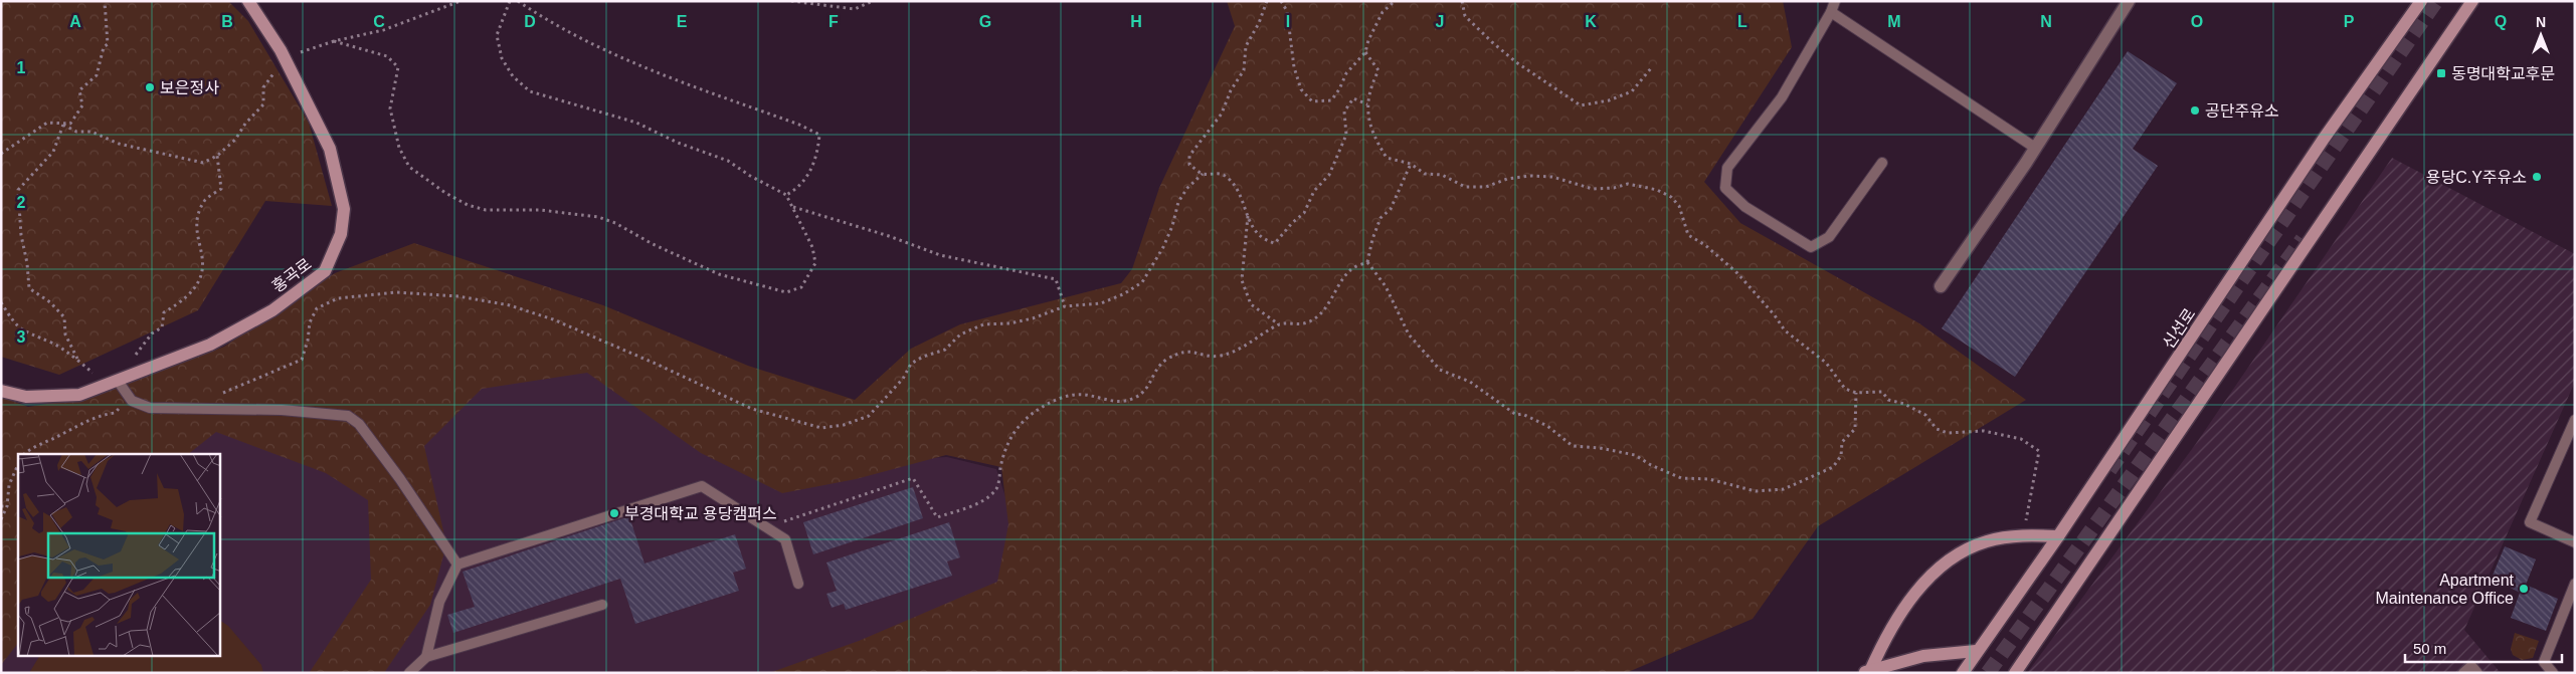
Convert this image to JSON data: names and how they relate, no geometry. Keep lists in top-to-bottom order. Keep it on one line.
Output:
{"streets":{"main road":["홍곡로","신선로"]},"places":{"transit":["동명대학교후문"],"other":["보은정사","공단주유소","용당C.Y주유소","부경대학교 용당캠퍼스","Apartment Maintenance Office"]},"scale_bar":"50 m","north":"top","grid":{"columns":["A","B","C","D","E","F","G","H","I","J","K","L","M","N","O","P","Q"],"rows":["1","2","3"]}}
